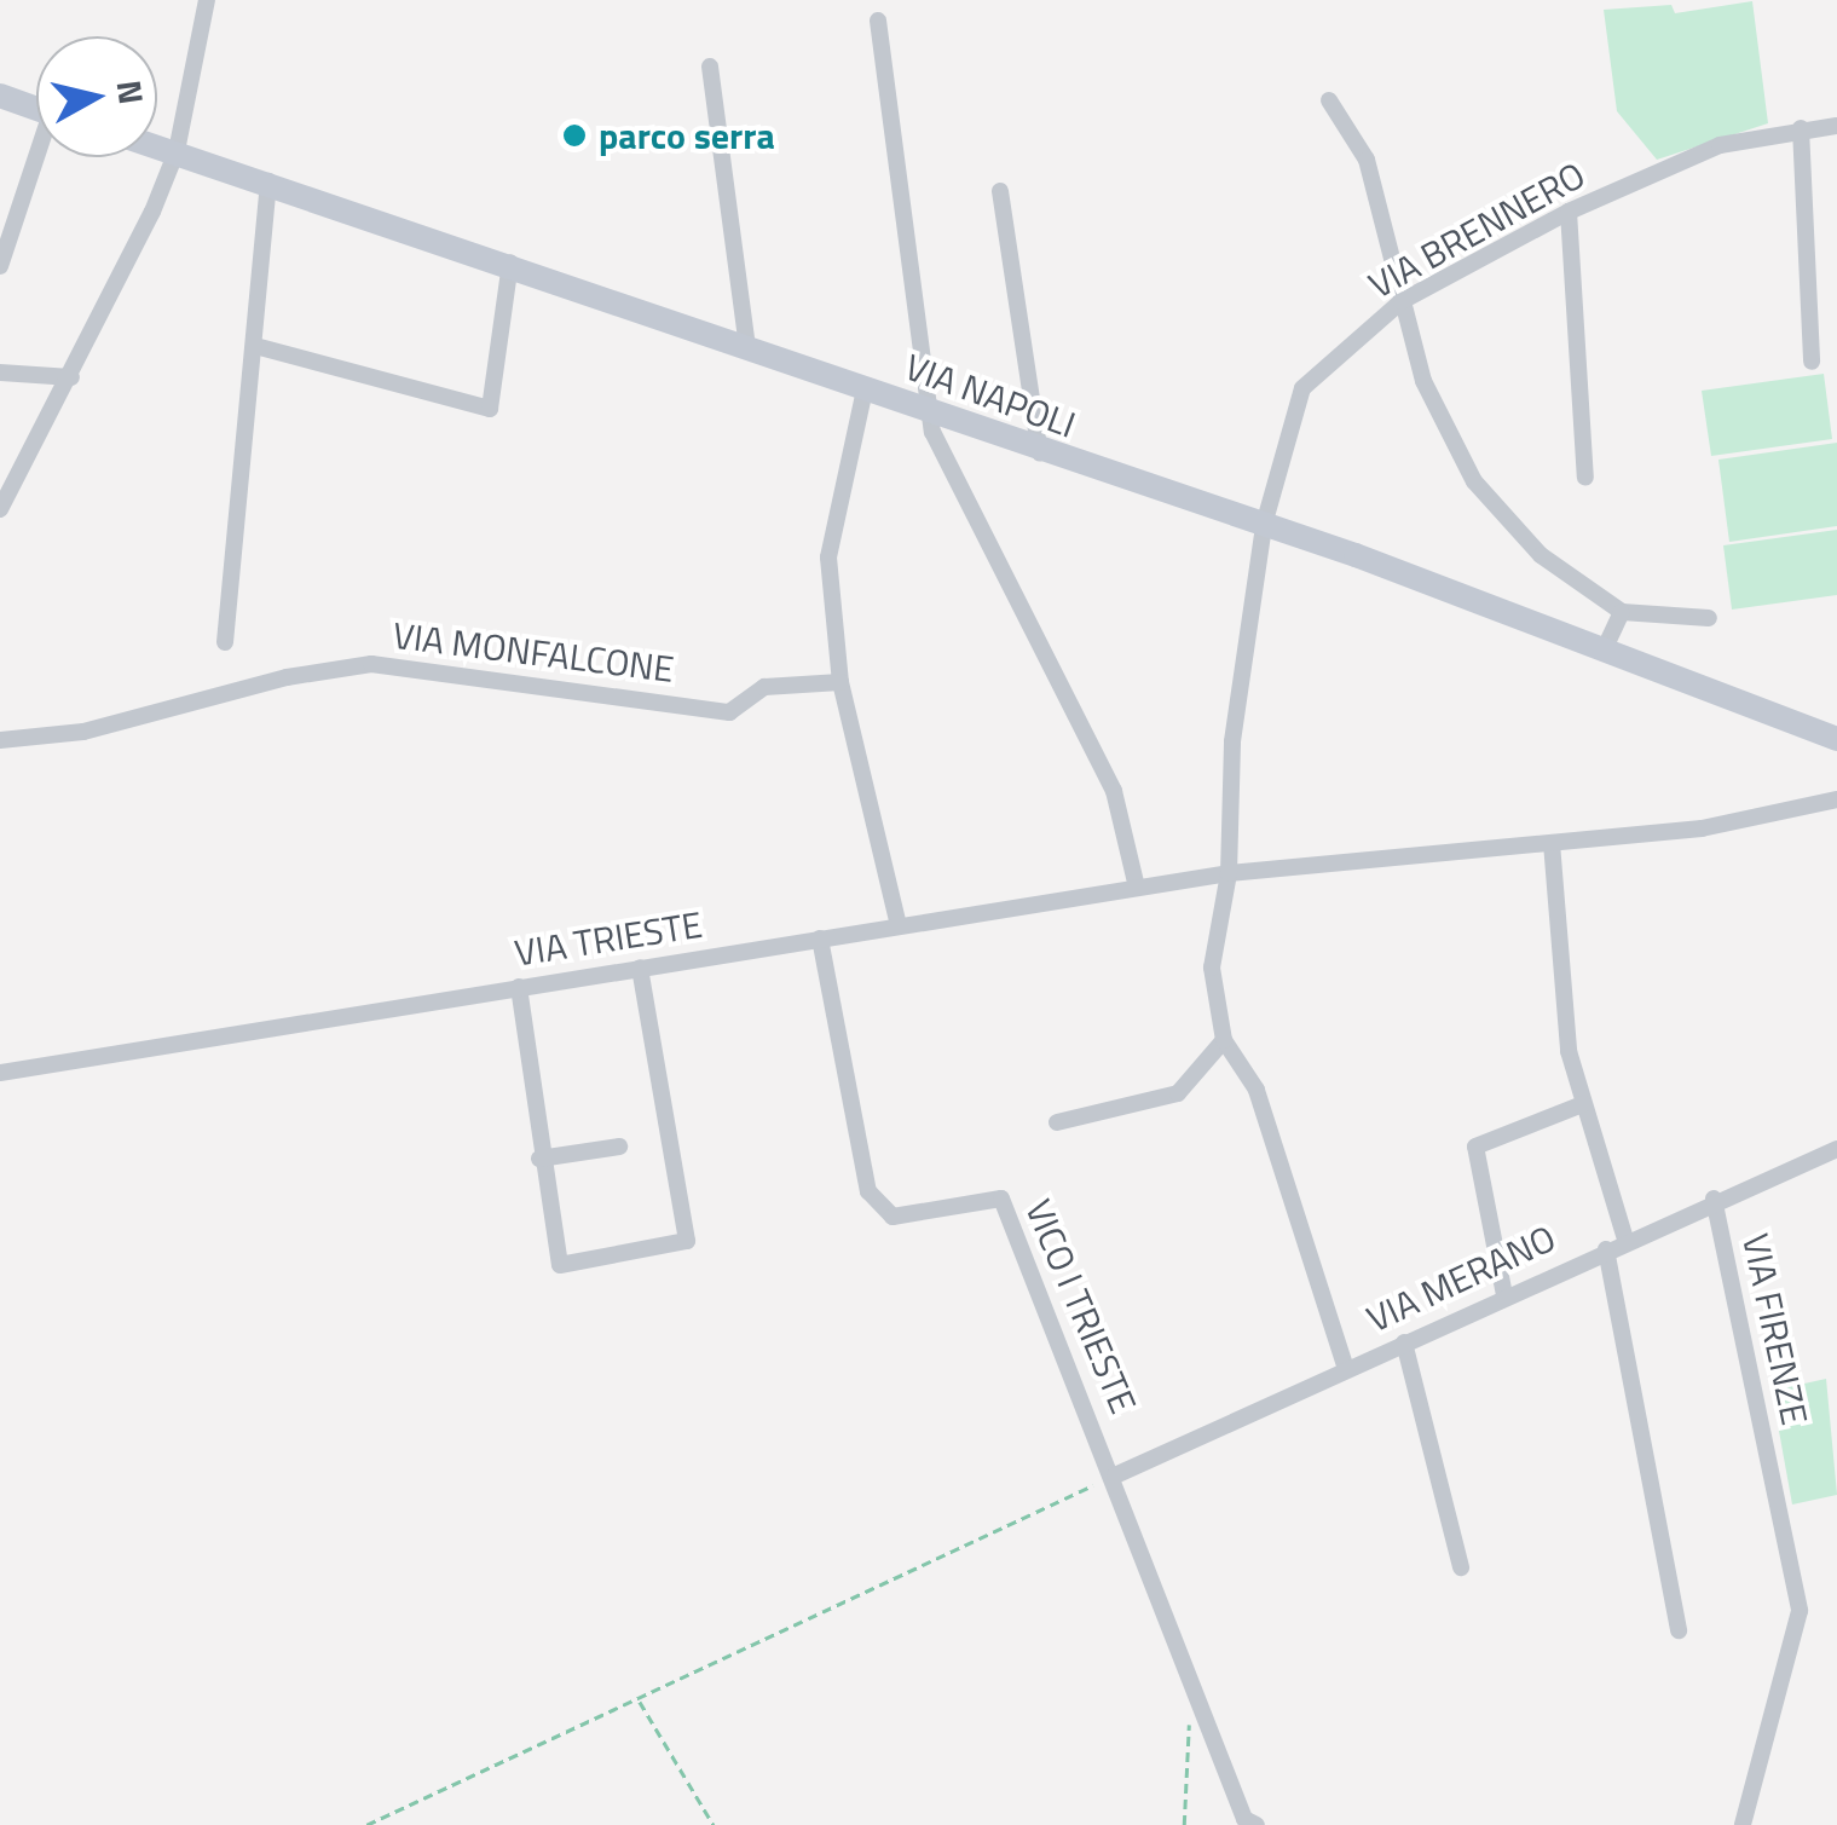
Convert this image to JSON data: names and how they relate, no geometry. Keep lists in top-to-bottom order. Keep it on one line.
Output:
{"streets":{"street":["VIA BRENNERO","VIA NAPOLI","VIA MONFALCONE","VIA TRIESTE","VIA MERANO","VICO I TRIESTE","VIA FIRENZE"]},"crossings":[["VIA BRENNERO","VIA NAPOLI"],["VIA BRENNERO","VIA TRIESTE"],["VIA TRIESTE","VICO I TRIESTE"],["VIA MERANO","VICO I TRIESTE"],["VIA MERANO","VIA FIRENZE"]],"places":["parco serra"],"north":"right"}
